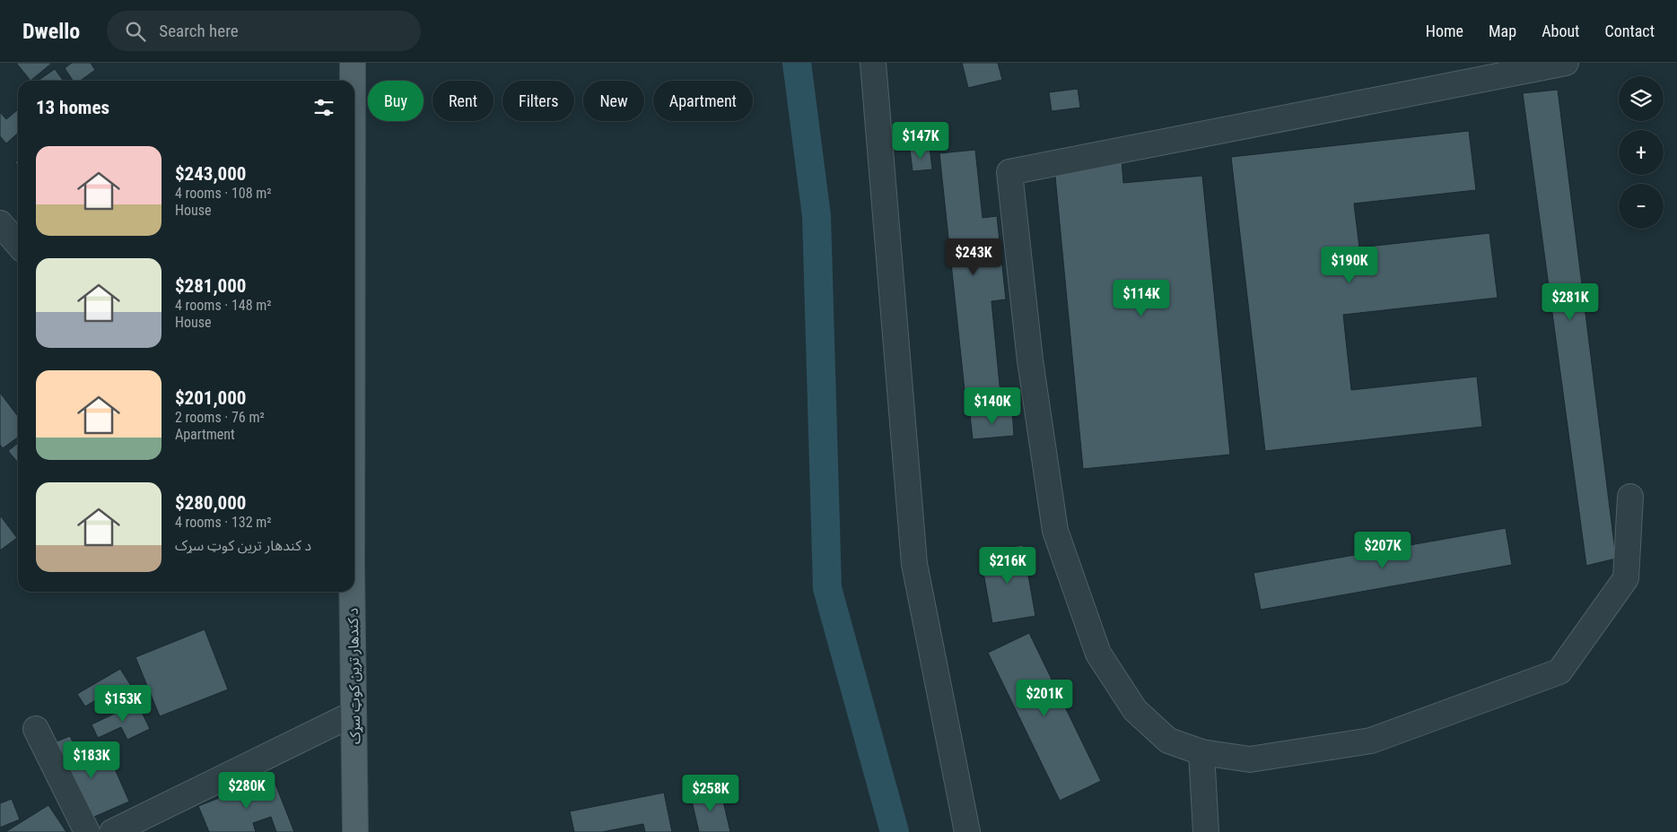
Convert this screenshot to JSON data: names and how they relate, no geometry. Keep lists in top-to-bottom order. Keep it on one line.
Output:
{"streets":{"main road":["د کندهار ترين کوټ سړک"]},"page":{"header":"Dwello","search":"Search here","nav":["Home","Map","About","Contact"],"map_buttons":["+","−"],"chip":["Buy","Rent","Filters","New","Apartment"],"heading":"13 homes","price":["$147K","$243K","$190K","$114K","$281K","$140K","$207K","$216K","$201K","$153K","$183K","$280K","$258K"],"list":[{"name":"$243,000","note":"4 rooms · 108 m² · House"},{"name":"$281,000","note":"4 rooms · 148 m² · House"},{"name":"$201,000","note":"2 rooms · 76 m² · Apartment"},{"name":"$280,000","note":"4 rooms · 132 m² · د کندهار ترين کوټ سړک"}]}}
